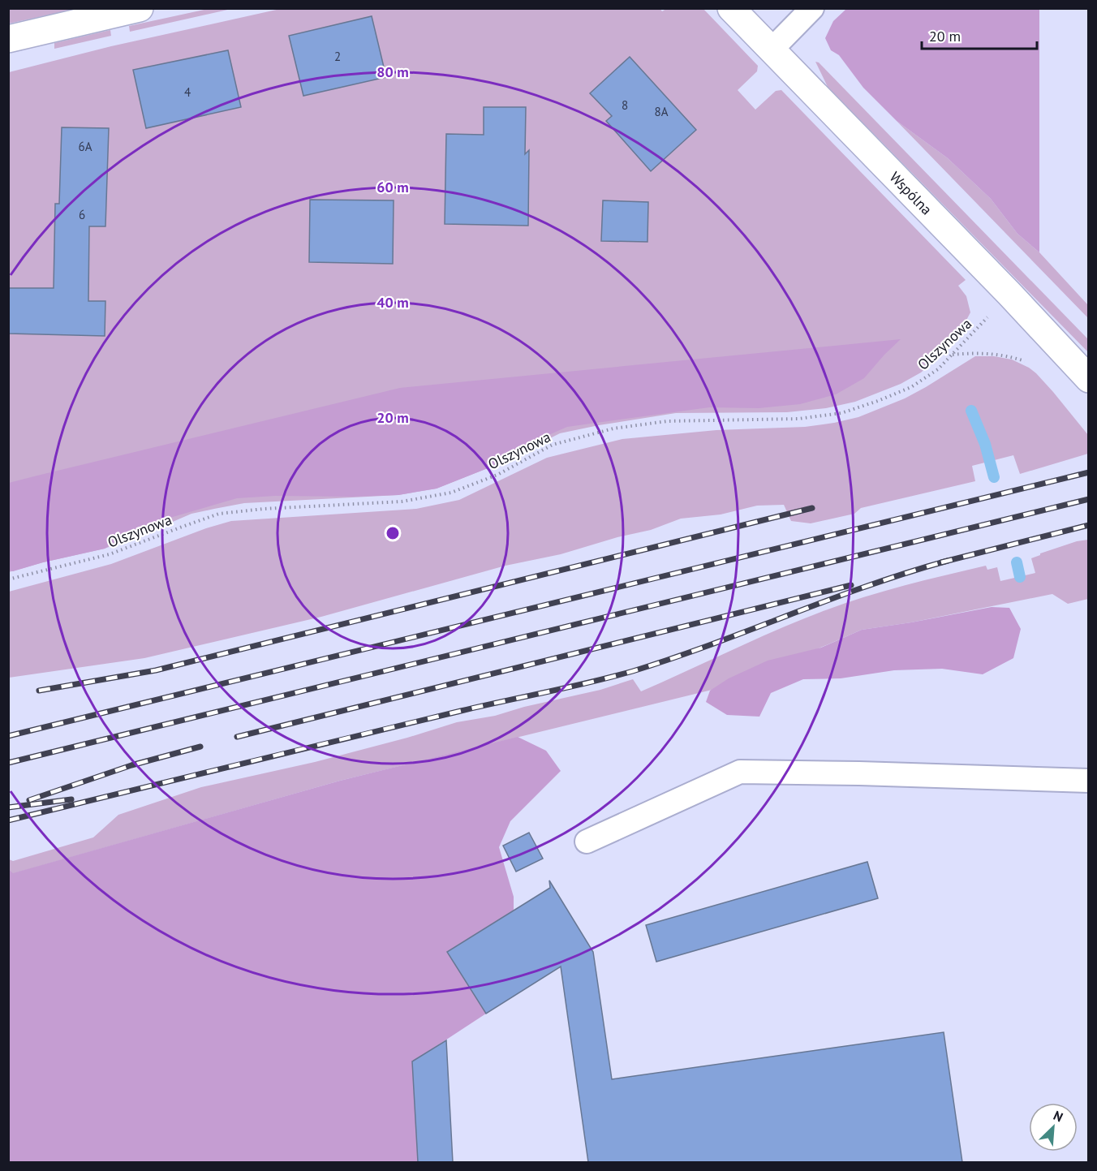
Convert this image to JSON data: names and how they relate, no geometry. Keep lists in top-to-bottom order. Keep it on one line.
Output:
{"streets":{"street":["Wspólna"],"path":["Olszynowa"]},"crossings":[["Wspólna","Olszynowa"]],"house_numbers":["2","4","8","8A","6A","6"],"scale_bar":"20 m","north":"top right","rings":["80 m","60 m","40 m","20 m"]}
